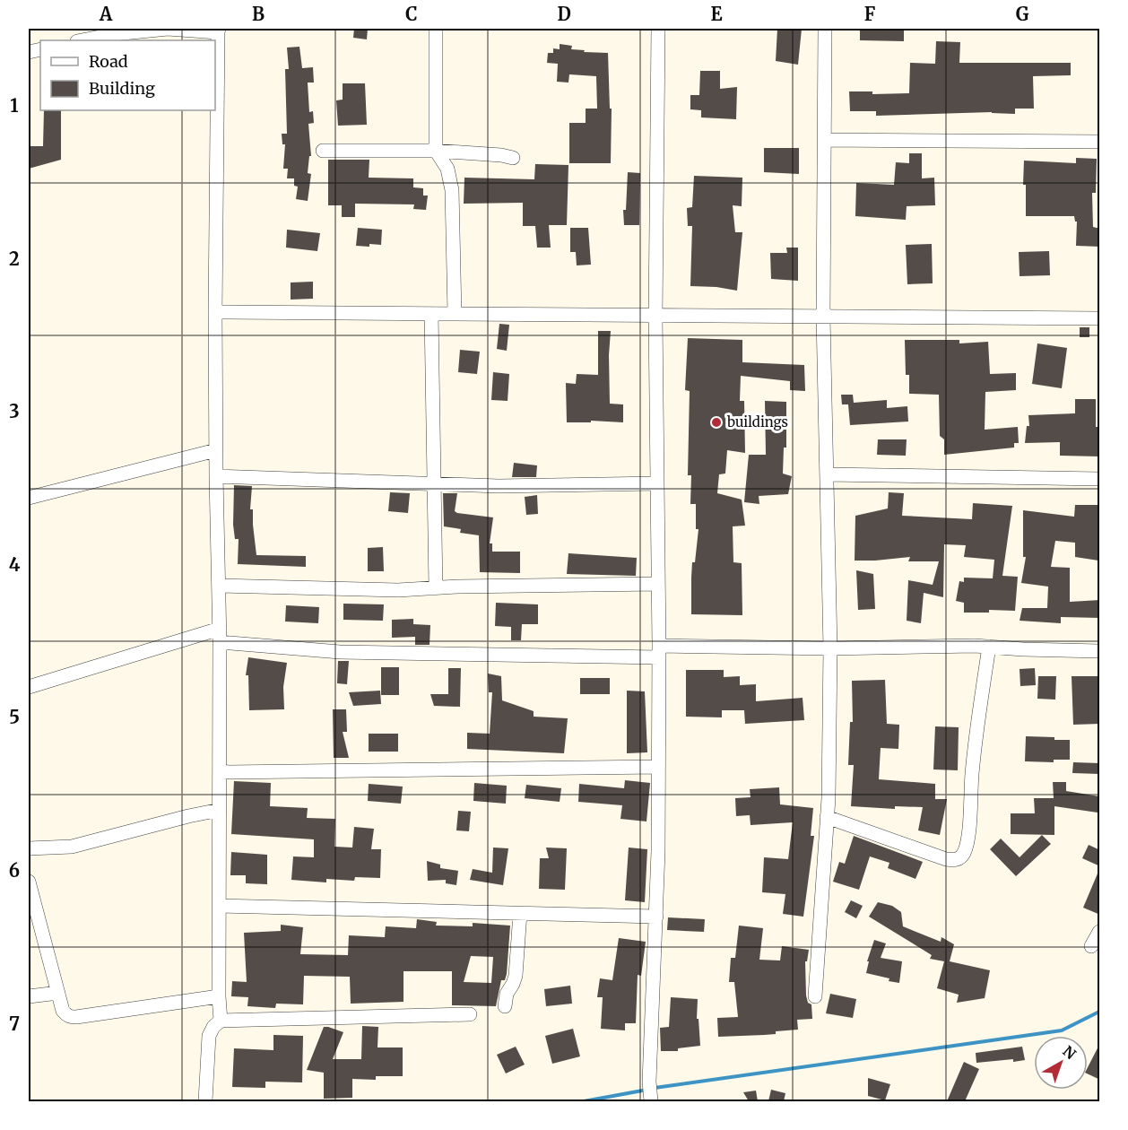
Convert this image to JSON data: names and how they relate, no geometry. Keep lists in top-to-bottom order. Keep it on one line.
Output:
{"places":["buildings"],"legend":["Road","Building"],"north":"top right","grid":{"columns":["A","B","C","D","E","F","G"],"rows":["1","2","3","4","5","6","7"]}}
